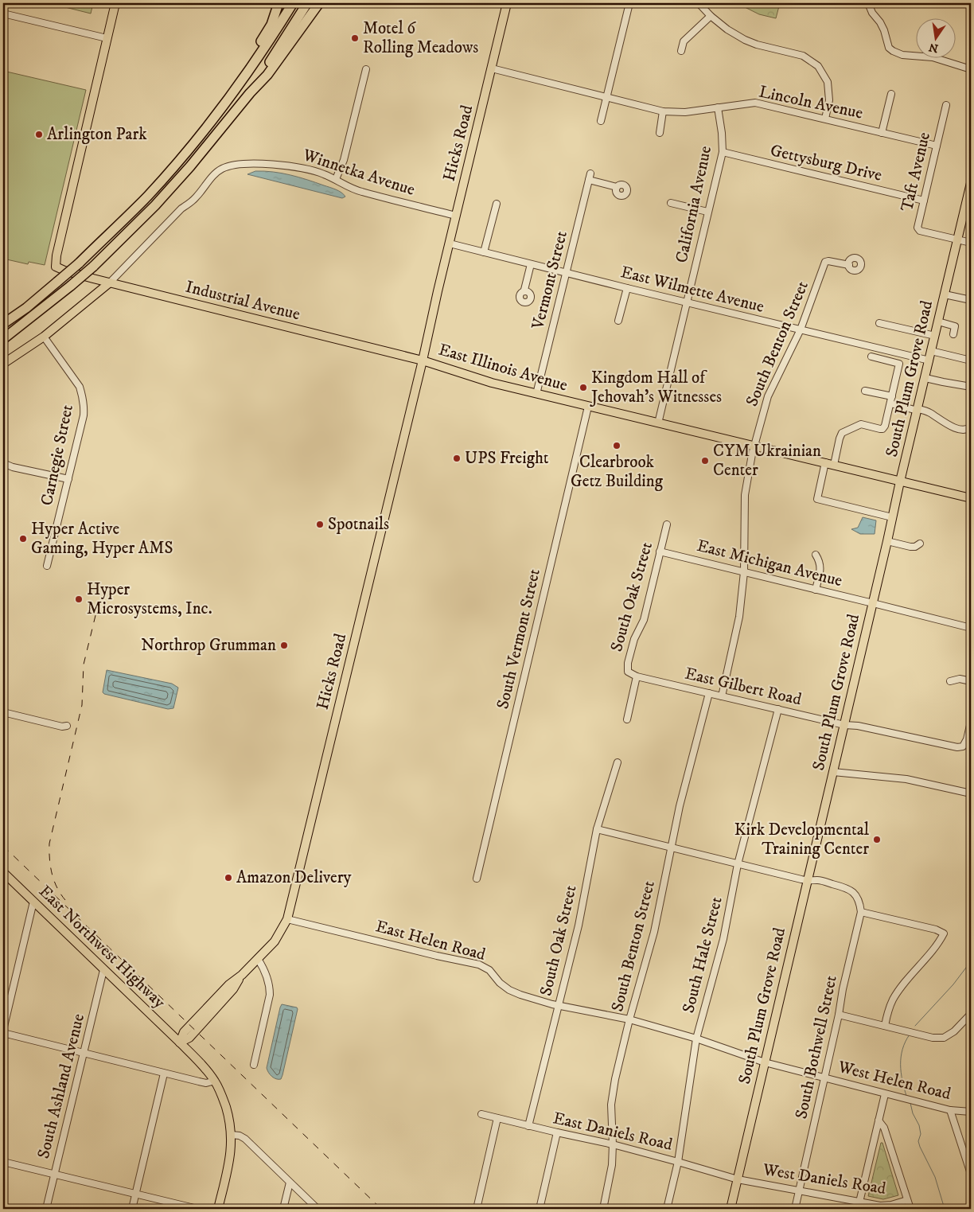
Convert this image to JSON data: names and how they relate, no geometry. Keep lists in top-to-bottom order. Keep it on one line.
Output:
{"streets":{"main road":["Hicks Road","Industrial Avenue","East Illinois Avenue","South Plum Grove Road","East Northwest Highway"],"street":["Lincoln Avenue","Gettysburg Drive","Taft Avenue","Winnetka Avenue","California Avenue","Vermont Street","East Wilmette Avenue","South Benton Street","Carnegie Street","East Michigan Avenue","South Oak Street","South Vermont Street","East Gilbert Road","East Helen Road","South Hale Street","South Bothwell Street","West Helen Road","South Ashland Avenue","East Daniels Road","West Daniels Road"]},"crossings":[["Lincoln Avenue","Hicks Road"],["Lincoln Avenue","Taft Avenue"],["Lincoln Avenue","California Avenue"],["Hicks Road","Winnetka Avenue"],["Hicks Road","East Wilmette Avenue"],["Hicks Road","Industrial Avenue"],["Hicks Road","East Illinois Avenue"],["Hicks Road","East Helen Road"],["Hicks Road","East Northwest Highway"],["Gettysburg Drive","Taft Avenue"],["Gettysburg Drive","California Avenue"],["Taft Avenue","South Plum Grove Road"],["Winnetka Avenue","Industrial Avenue"],["California Avenue","East Wilmette Avenue"],["California Avenue","East Illinois Avenue"],["Vermont Street","East Wilmette Avenue"],["Vermont Street","East Illinois Avenue"],["East Wilmette Avenue","South Benton Street"],["East Wilmette Avenue","South Plum Grove Road"],["Industrial Avenue","East Illinois Avenue"],["South Benton Street","East Illinois Avenue"],["South Benton Street","East Michigan Avenue"],["South Benton Street","East Gilbert Road"],["South Benton Street","East Helen Road"],["South Benton Street","East Daniels Road"],["East Illinois Avenue","South Plum Grove Road"],["East Illinois Avenue","South Vermont Street"],["South Plum Grove Road","East Michigan Avenue"],["South Plum Grove Road","East Gilbert Road"],["South Plum Grove Road","East Helen Road"],["South Plum Grove Road","West Helen Road"],["South Plum Grove Road","East Daniels Road"],["South Plum Grove Road","West Daniels Road"],["East Michigan Avenue","South Oak Street"],["South Oak Street","East Gilbert Road"],["South Oak Street","East Helen Road"],["South Oak Street","East Daniels Road"],["East Gilbert Road","South Hale Street"],["East Helen Road","South Hale Street"],["East Helen Road","West Helen Road"],["East Northwest Highway","South Ashland Avenue"],["South Hale Street","East Daniels Road"],["South Bothwell Street","West Helen Road"],["South Bothwell Street","West Daniels Road"],["East Daniels Road","West Daniels Road"]],"places":["Motel 6 Rolling Meadows","Arlington Park","Kingdom Hall of Jehovah's Witnesses","Clearbrook Getz Building","UPS Freight","CYM Ukrainian Center","Spotnails","Hyper Active Gaming, Hyper AMS","Hyper Microsystems, Inc.","Northrop Grumman","Kirk Developmental Training Center","Amazon Delivery"],"north":"bottom"}
